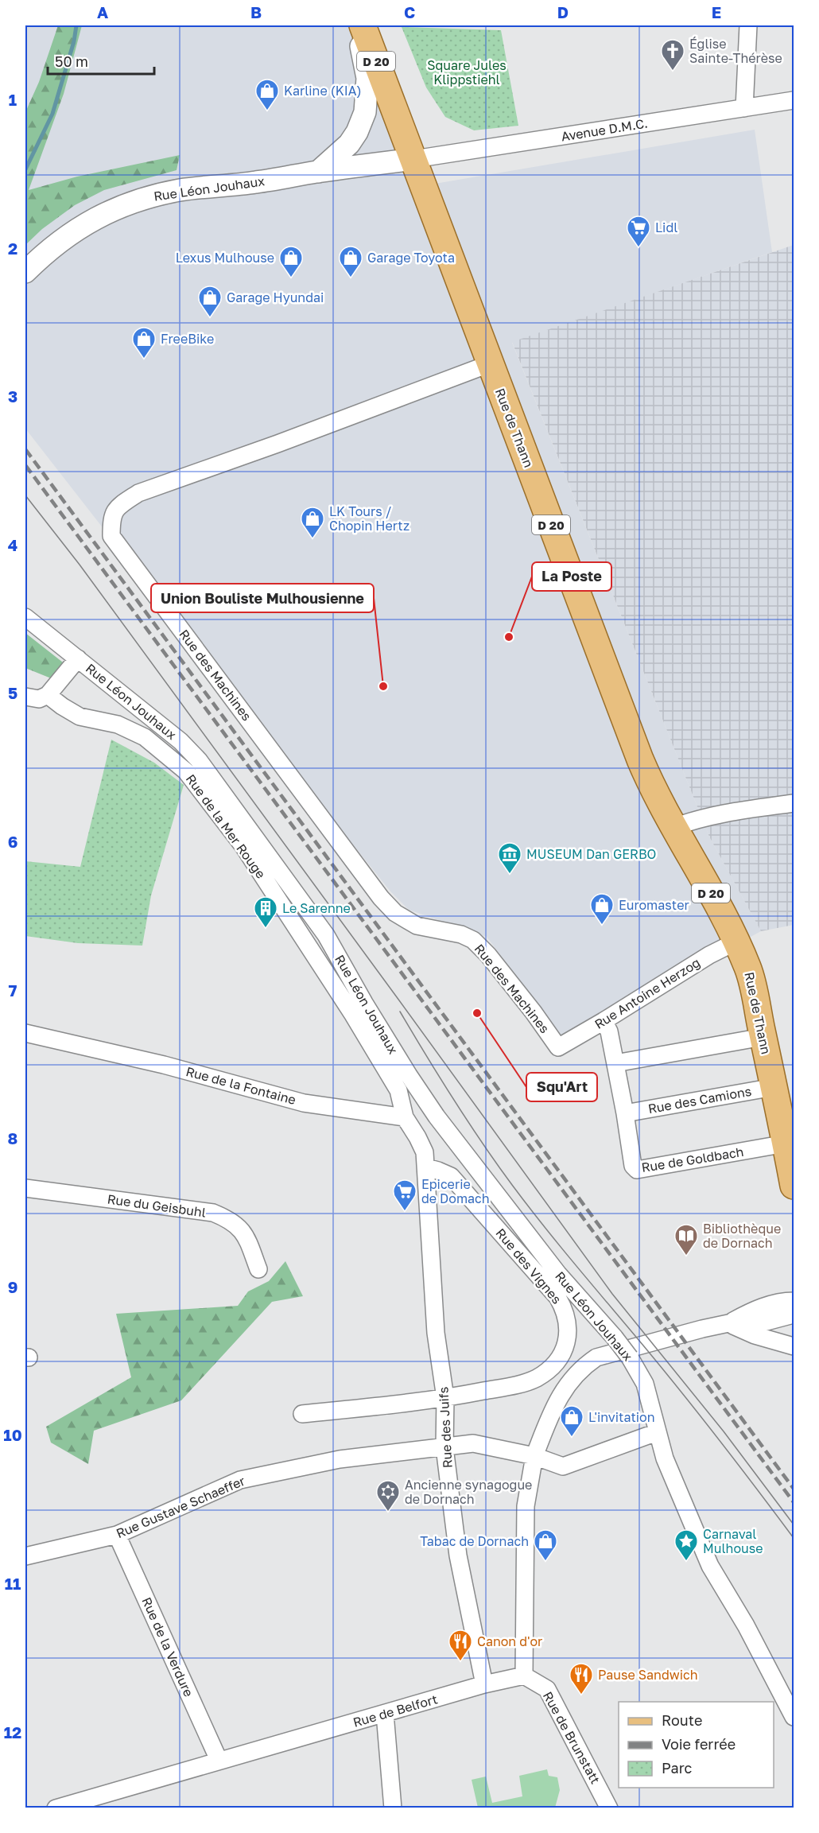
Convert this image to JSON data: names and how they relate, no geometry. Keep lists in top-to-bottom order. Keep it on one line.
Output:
{"streets":{"main road":["D 20","Rue de Thann"],"street":["Avenue D.M.C.","Rue Léon Jouhaux","Rue des Machines","Rue de la Mer Rouge","Rue Antoine Herzog","Rue de la Fontaine","Rue des Camions","Rue de Goldbach","Rue du Geisbuhl","Rue des Vignes","Rue des Juifs","Rue Gustave Schaeffer","Rue de la Verdure","Rue de Belfort","Rue de Brunstatt"]},"crossings":[["Avenue D.M.C.","Rue Léon Jouhaux"],["Avenue D.M.C.","Rue de Thann"],["Rue Léon Jouhaux","Rue de Thann"],["Rue de Thann","Rue des Machines"],["Rue de Thann","Rue Antoine Herzog"],["Rue de Thann","Rue des Camions"],["Rue de Thann","Rue de Goldbach"],["Rue des Machines","Rue Antoine Herzog"],["Rue de la Mer Rouge","Rue de la Fontaine"],["Rue Antoine Herzog","Rue de Goldbach"],["Rue des Camions","Rue de Goldbach"],["Rue des Vignes","Rue des Juifs"],["Rue des Juifs","Rue Gustave Schaeffer"],["Rue des Juifs","Rue de Belfort"],["Rue Gustave Schaeffer","Rue de la Verdure"],["Rue de la Verdure","Rue de Belfort"],["Rue de Belfort","Rue de Brunstatt"]],"parks":["Square Jules Klippstiehl"],"places":{"church":["Église Sainte-Thérèse"],"shop":["Karline (KIA)","Lexus Mulhouse","Garage Toyota","Garage Hyundai","FreeBike","LK Tours / Chopin Hertz","Euromaster","L'invitation","Tabac de Dornach"],"supermarket":["Lidl","Epicerie de Domach"],"other":["La Poste","Union Bouliste Mulhousienne","Squ'Art"],"museum":["MUSEUM Dan GERBO"],"building":["Le Sarenne"],"library":["Bibliothèque de Dornach"],"synagogue":["Ancienne synagogue de Dornach"],"place":["Carnaval Mulhouse"],"restaurant":["Canon d'or","Pause Sandwich"]},"legend":["Route","Voie ferrée","Parc"],"scale_bar":"50 m","grid":{"columns":["A","B","C","D","E"],"rows":["1","2","3","4","5","6","7","8","9","10","11","12"]}}
